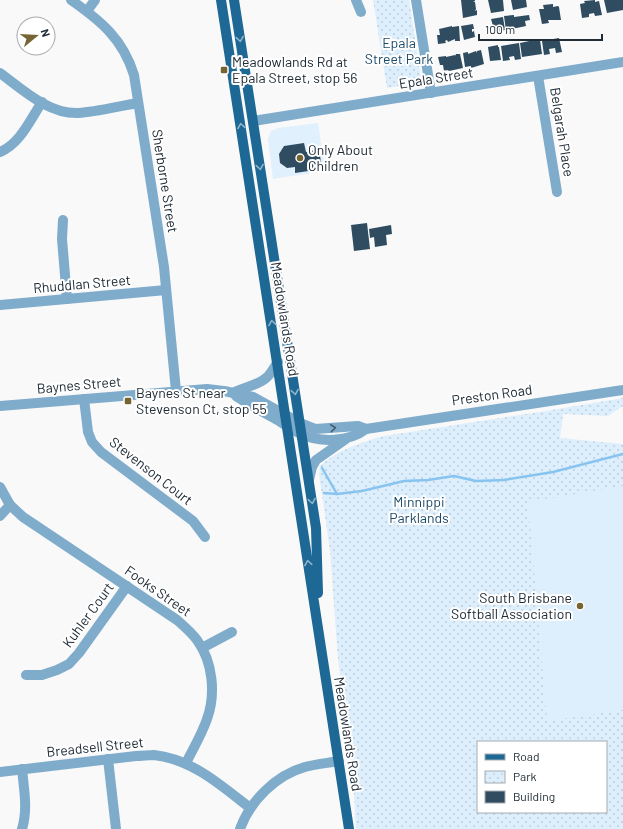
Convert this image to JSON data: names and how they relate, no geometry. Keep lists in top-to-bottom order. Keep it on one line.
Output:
{"streets":{"main road":["Meadowlands Road"],"street":["Epala Street","Belgarah Place","Sherborne Street","Rhuddlan Street","Baynes Street","Preston Road","Stevenson Court","Fooks Street","Kuhler Court","Breadsell Street"]},"crossings":[["Epala Street","Belgarah Place"],["Epala Street","Meadowlands Road"],["Sherborne Street","Rhuddlan Street"],["Sherborne Street","Baynes Street"],["Meadowlands Road","Baynes Street"],["Meadowlands Road","Preston Road"],["Baynes Street","Preston Road"],["Baynes Street","Stevenson Court"],["Fooks Street","Kuhler Court"],["Fooks Street","Breadsell Street"]],"parks":["Epala Street Park","Minnippi Parklands"],"places":{"transit":["Meadowlands Rd at Epala Street, stop 56","Baynes St near Stevenson Ct, stop 55"],"other":["Only About Children","South Brisbane Softball Association"]},"legend":["Road","Park","Building"],"scale_bar":"100 m","north":"right"}
